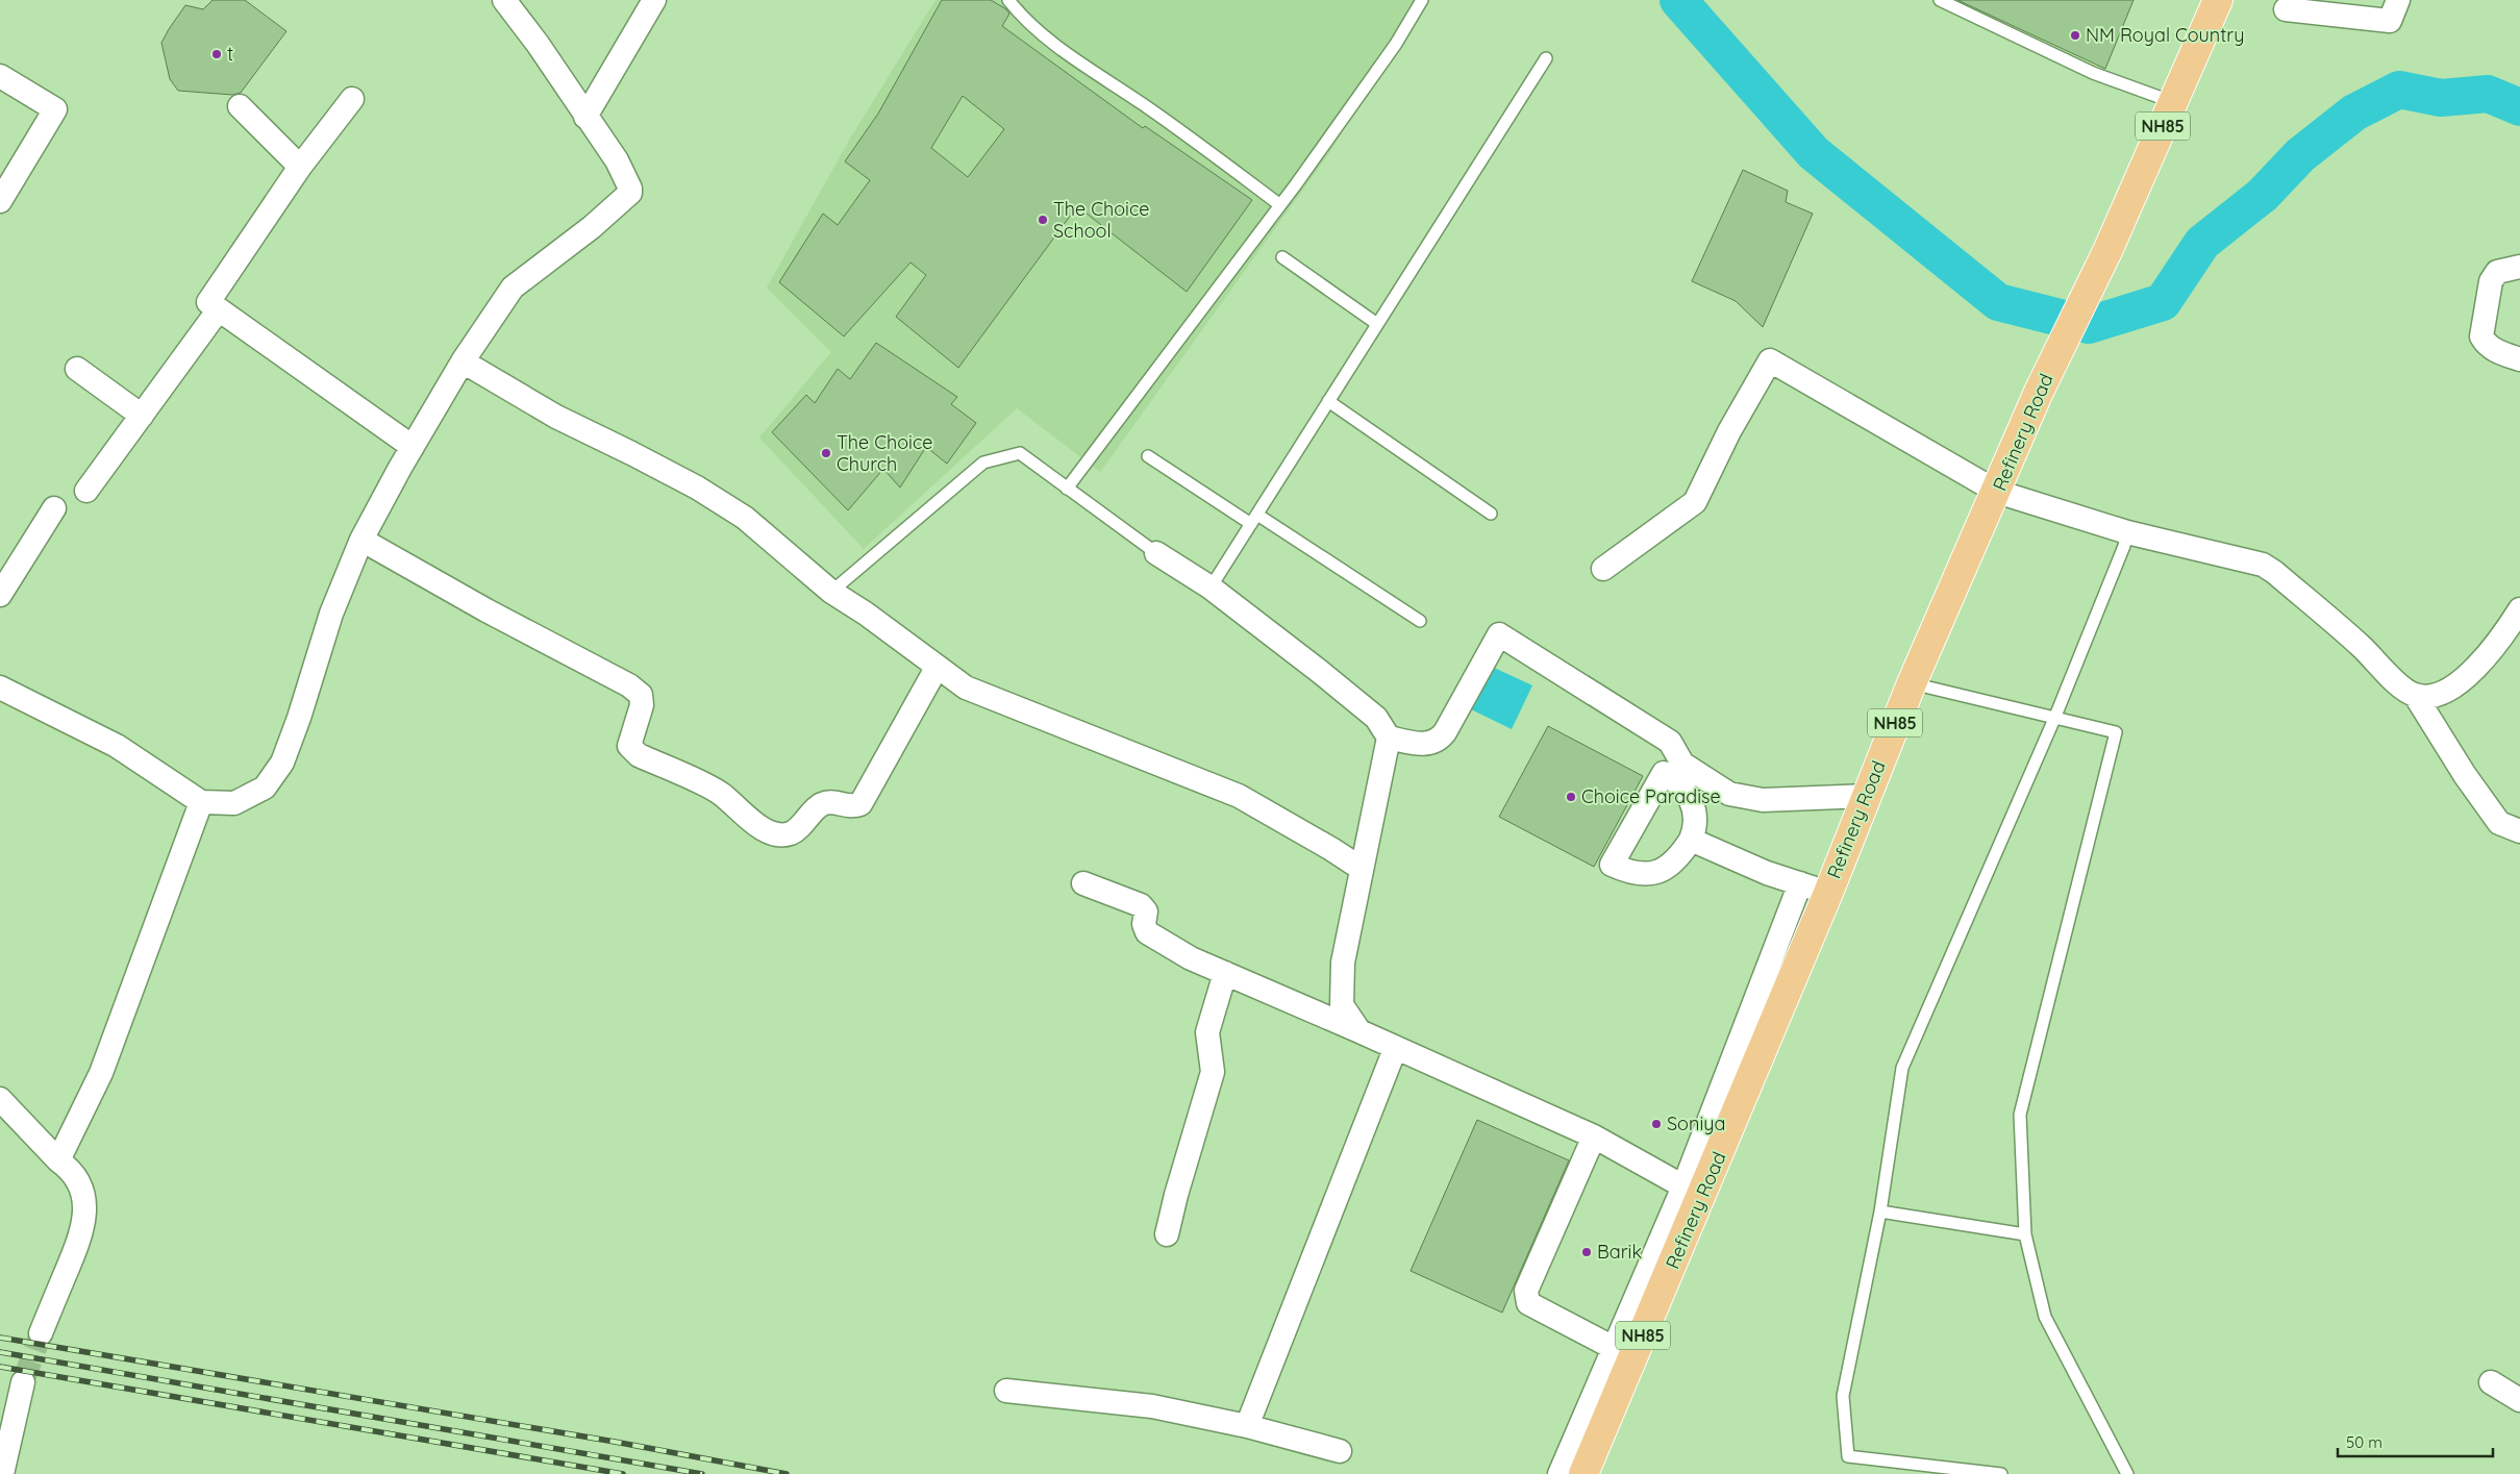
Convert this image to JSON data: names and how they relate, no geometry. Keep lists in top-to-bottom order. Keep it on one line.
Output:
{"streets":{"highway":["NH85","Refinery Road"]},"places":["NM Royal Country","t","The Choice School","The Choice Church","Choice Paradise","Soniya","Barik"],"scale_bar":"50 m"}
